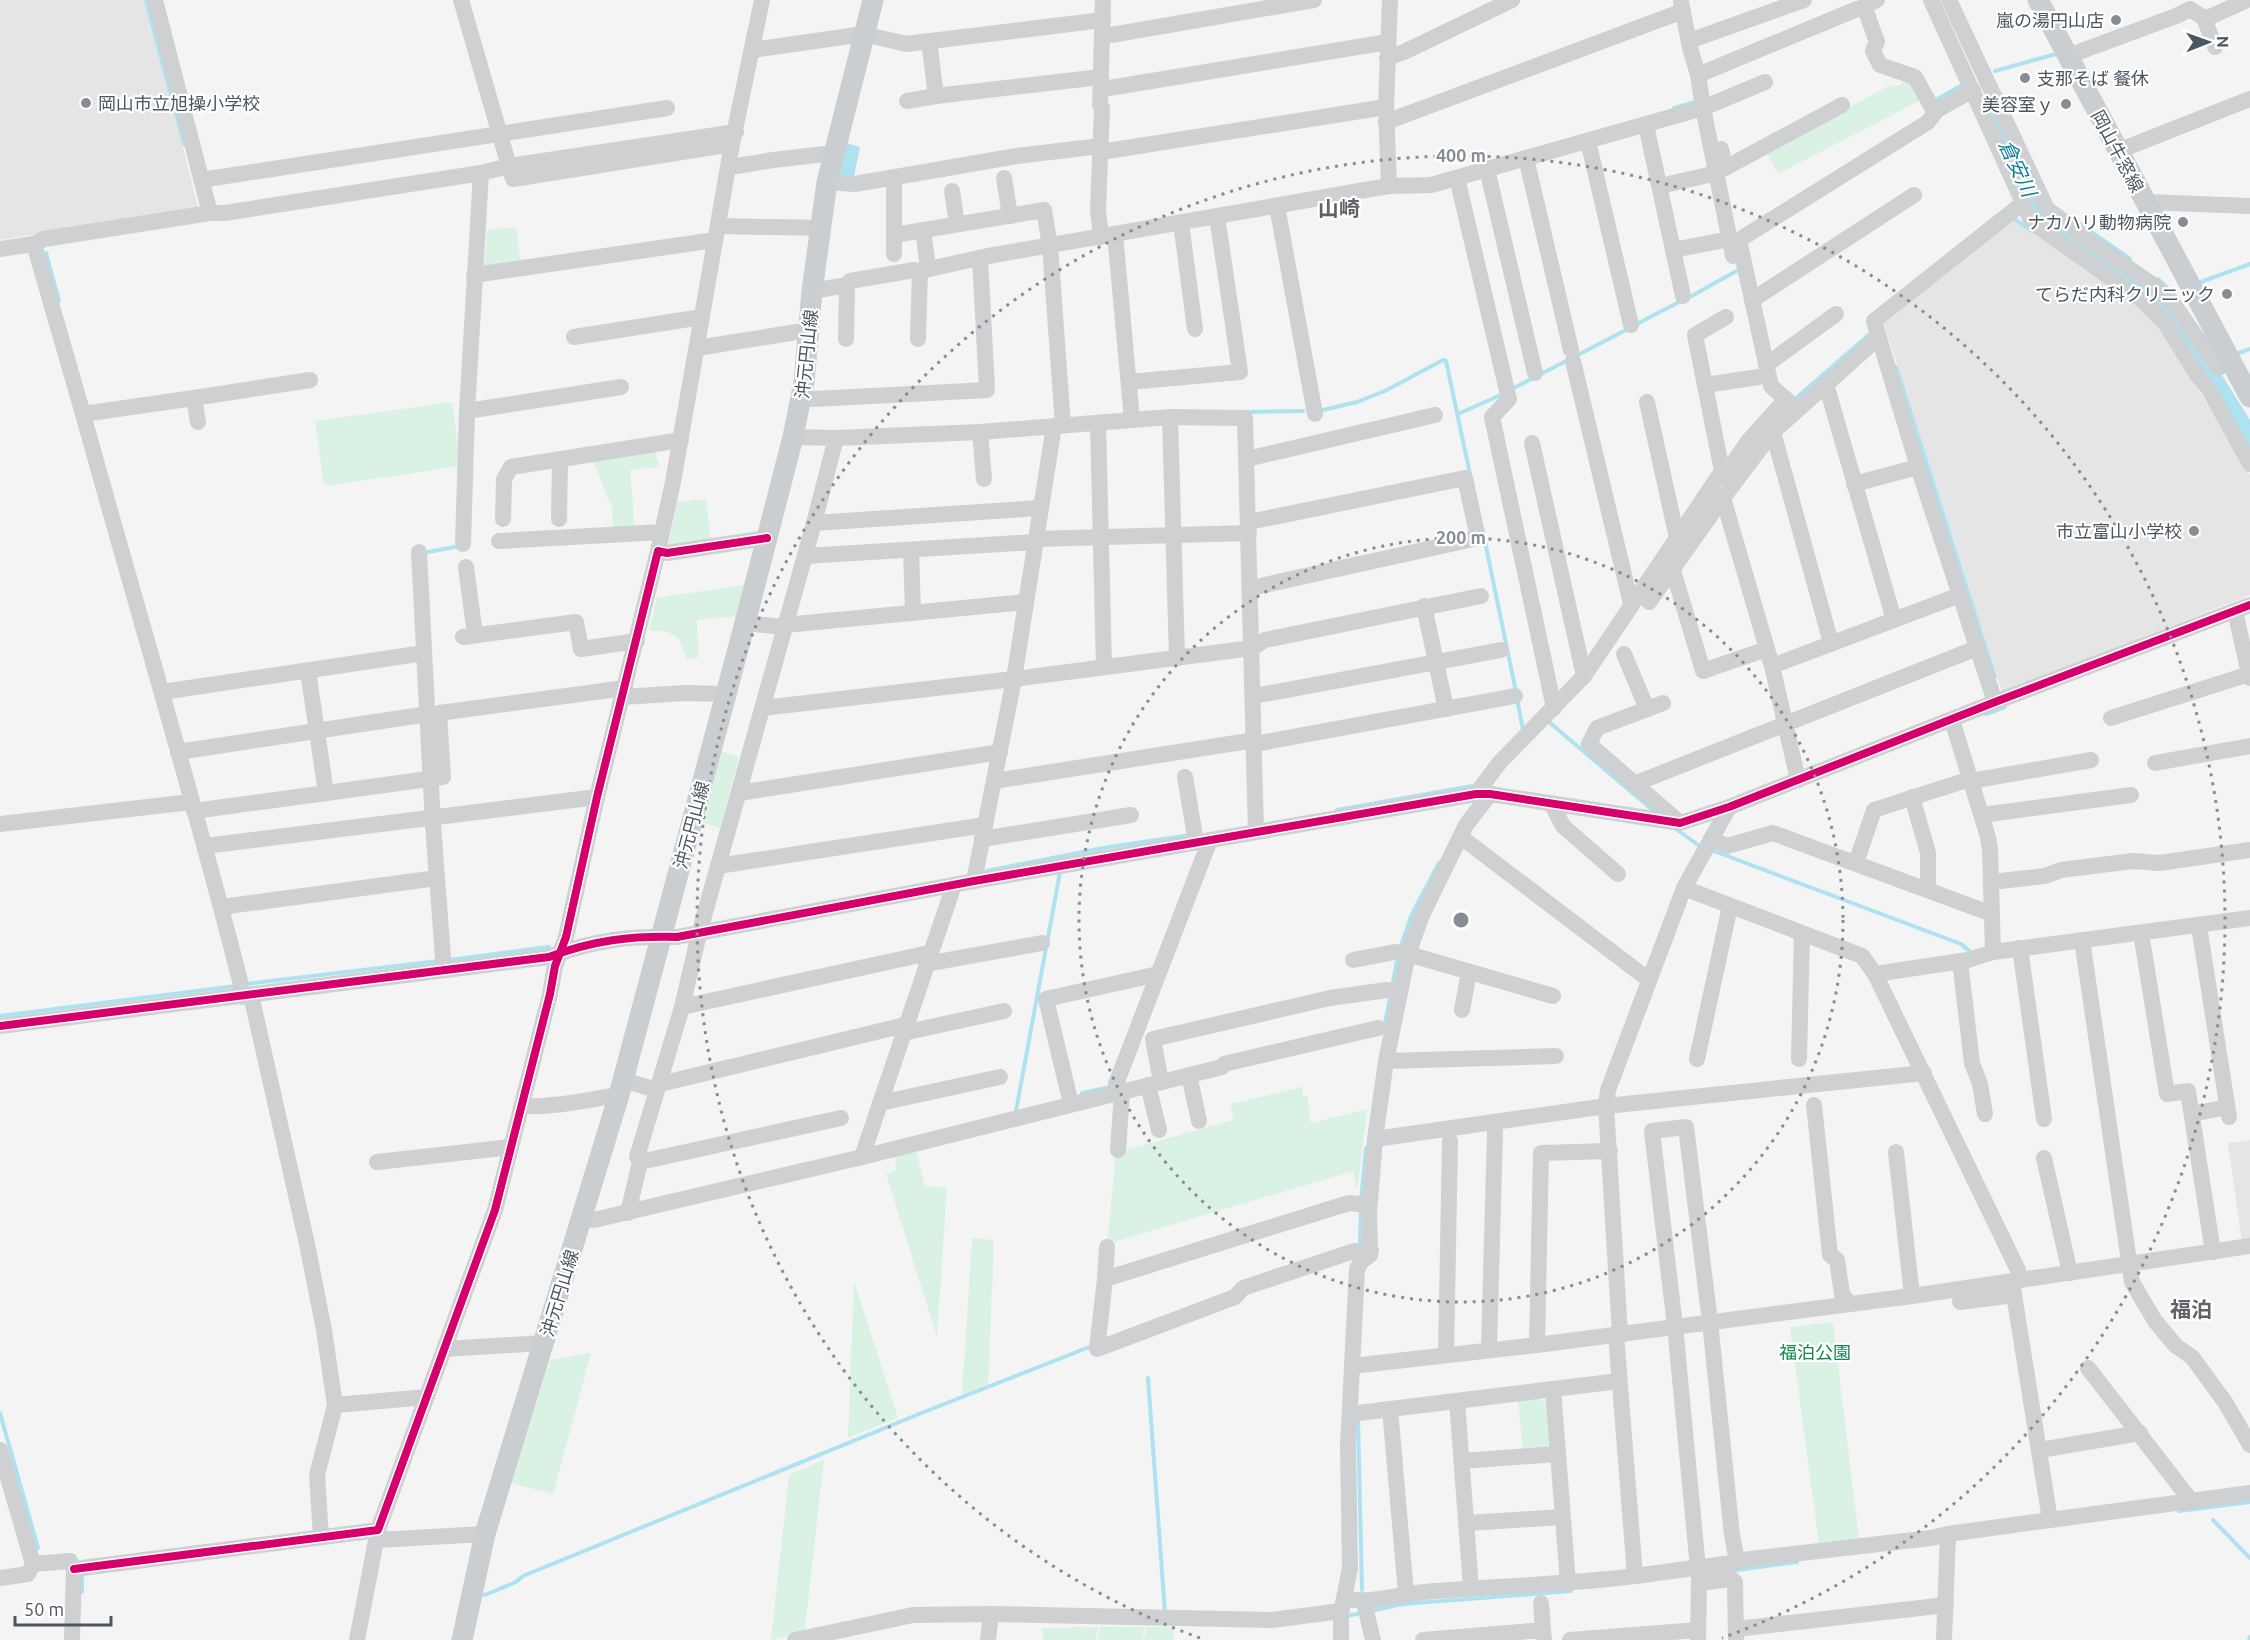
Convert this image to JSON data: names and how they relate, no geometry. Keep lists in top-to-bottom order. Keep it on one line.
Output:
{"streets":{"main road":["岡山牛窓線","沖元円山線"]},"districts":["山崎","福泊"],"water":["倉安川"],"parks":["福泊公園"],"places":["嵐の湯円山店","支那そば 餐休","岡山市立旭操小学校","美容室ｙ","ナカハリ動物病院","てらだ内科クリニック","市立富山小学校"],"scale_bar":"50 m","north":"right","rings":["400 m","200 m"]}
